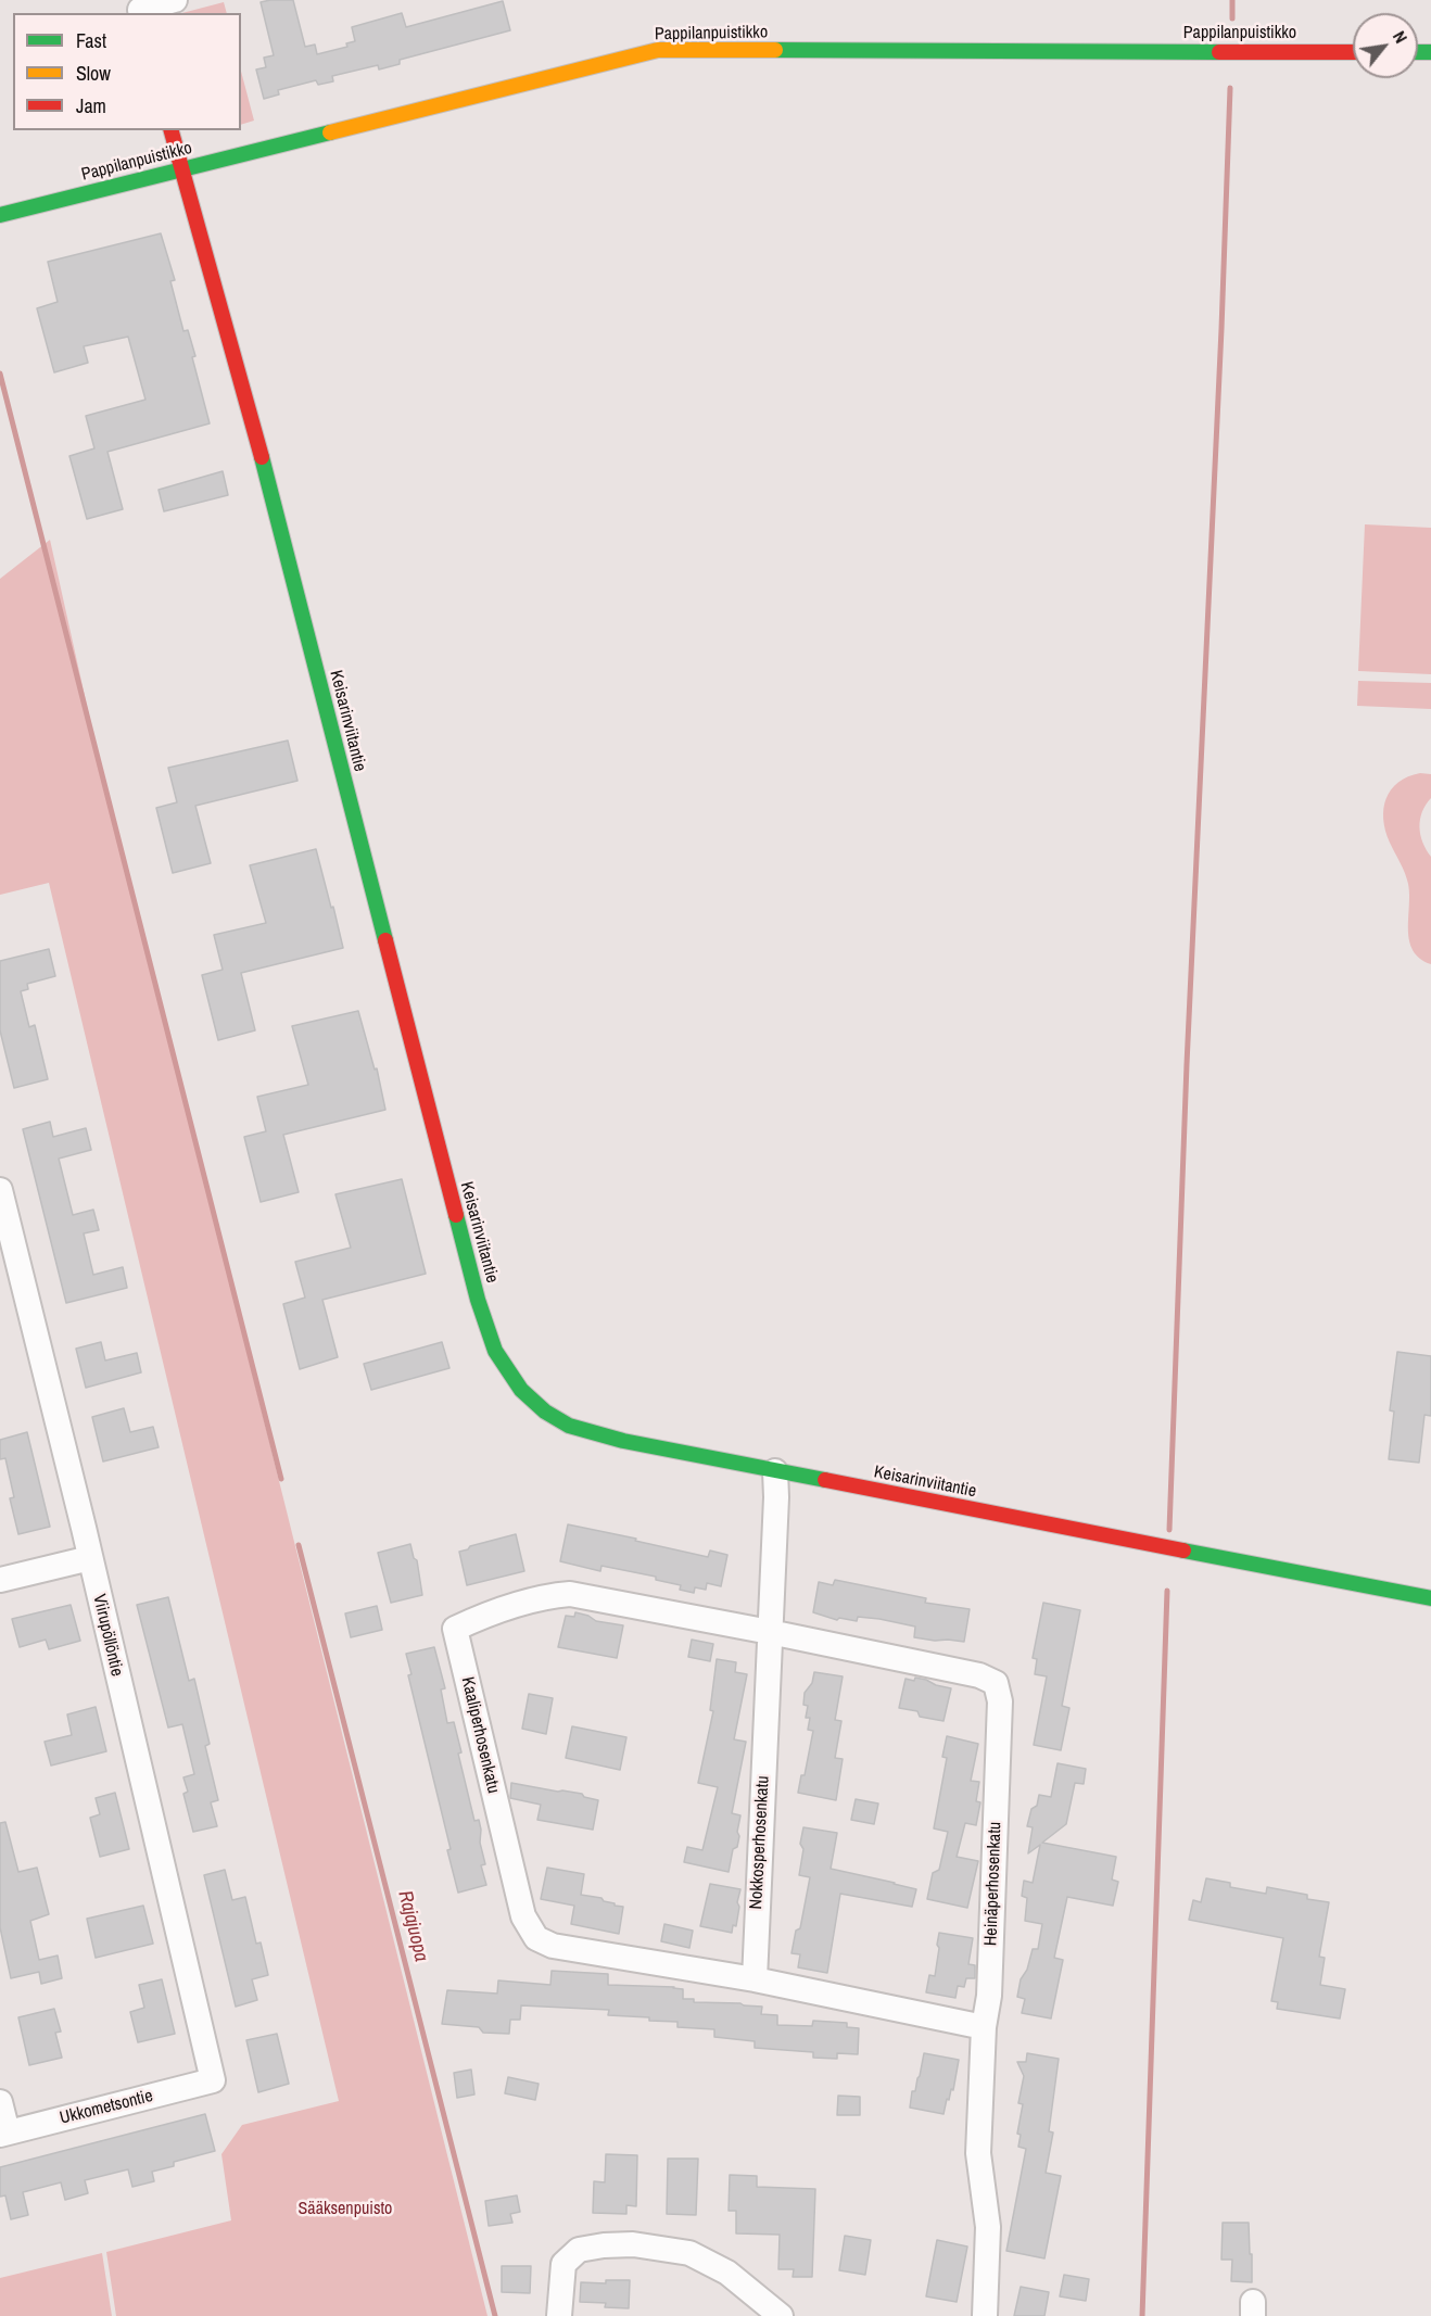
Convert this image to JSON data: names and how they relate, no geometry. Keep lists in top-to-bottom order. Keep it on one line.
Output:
{"streets":{"street":["Pappilanpuistikko","Keisarinviitantie","Viirupöllöntie","Kaaliperhosenkatu","Nokkosperhosenkatu","Heinäperhosenkatu","Ukkometsontie"]},"crossings":[["Pappilanpuistikko","Keisarinviitantie"],["Keisarinviitantie","Nokkosperhosenkatu"],["Viirupöllöntie","Ukkometsontie"],["Kaaliperhosenkatu","Nokkosperhosenkatu"],["Kaaliperhosenkatu","Heinäperhosenkatu"],["Nokkosperhosenkatu","Heinäperhosenkatu"]],"water":["Rajajuopa"],"parks":["Sääksenpuisto"],"legend":["Fast","Slow","Jam"],"north":"top right"}
